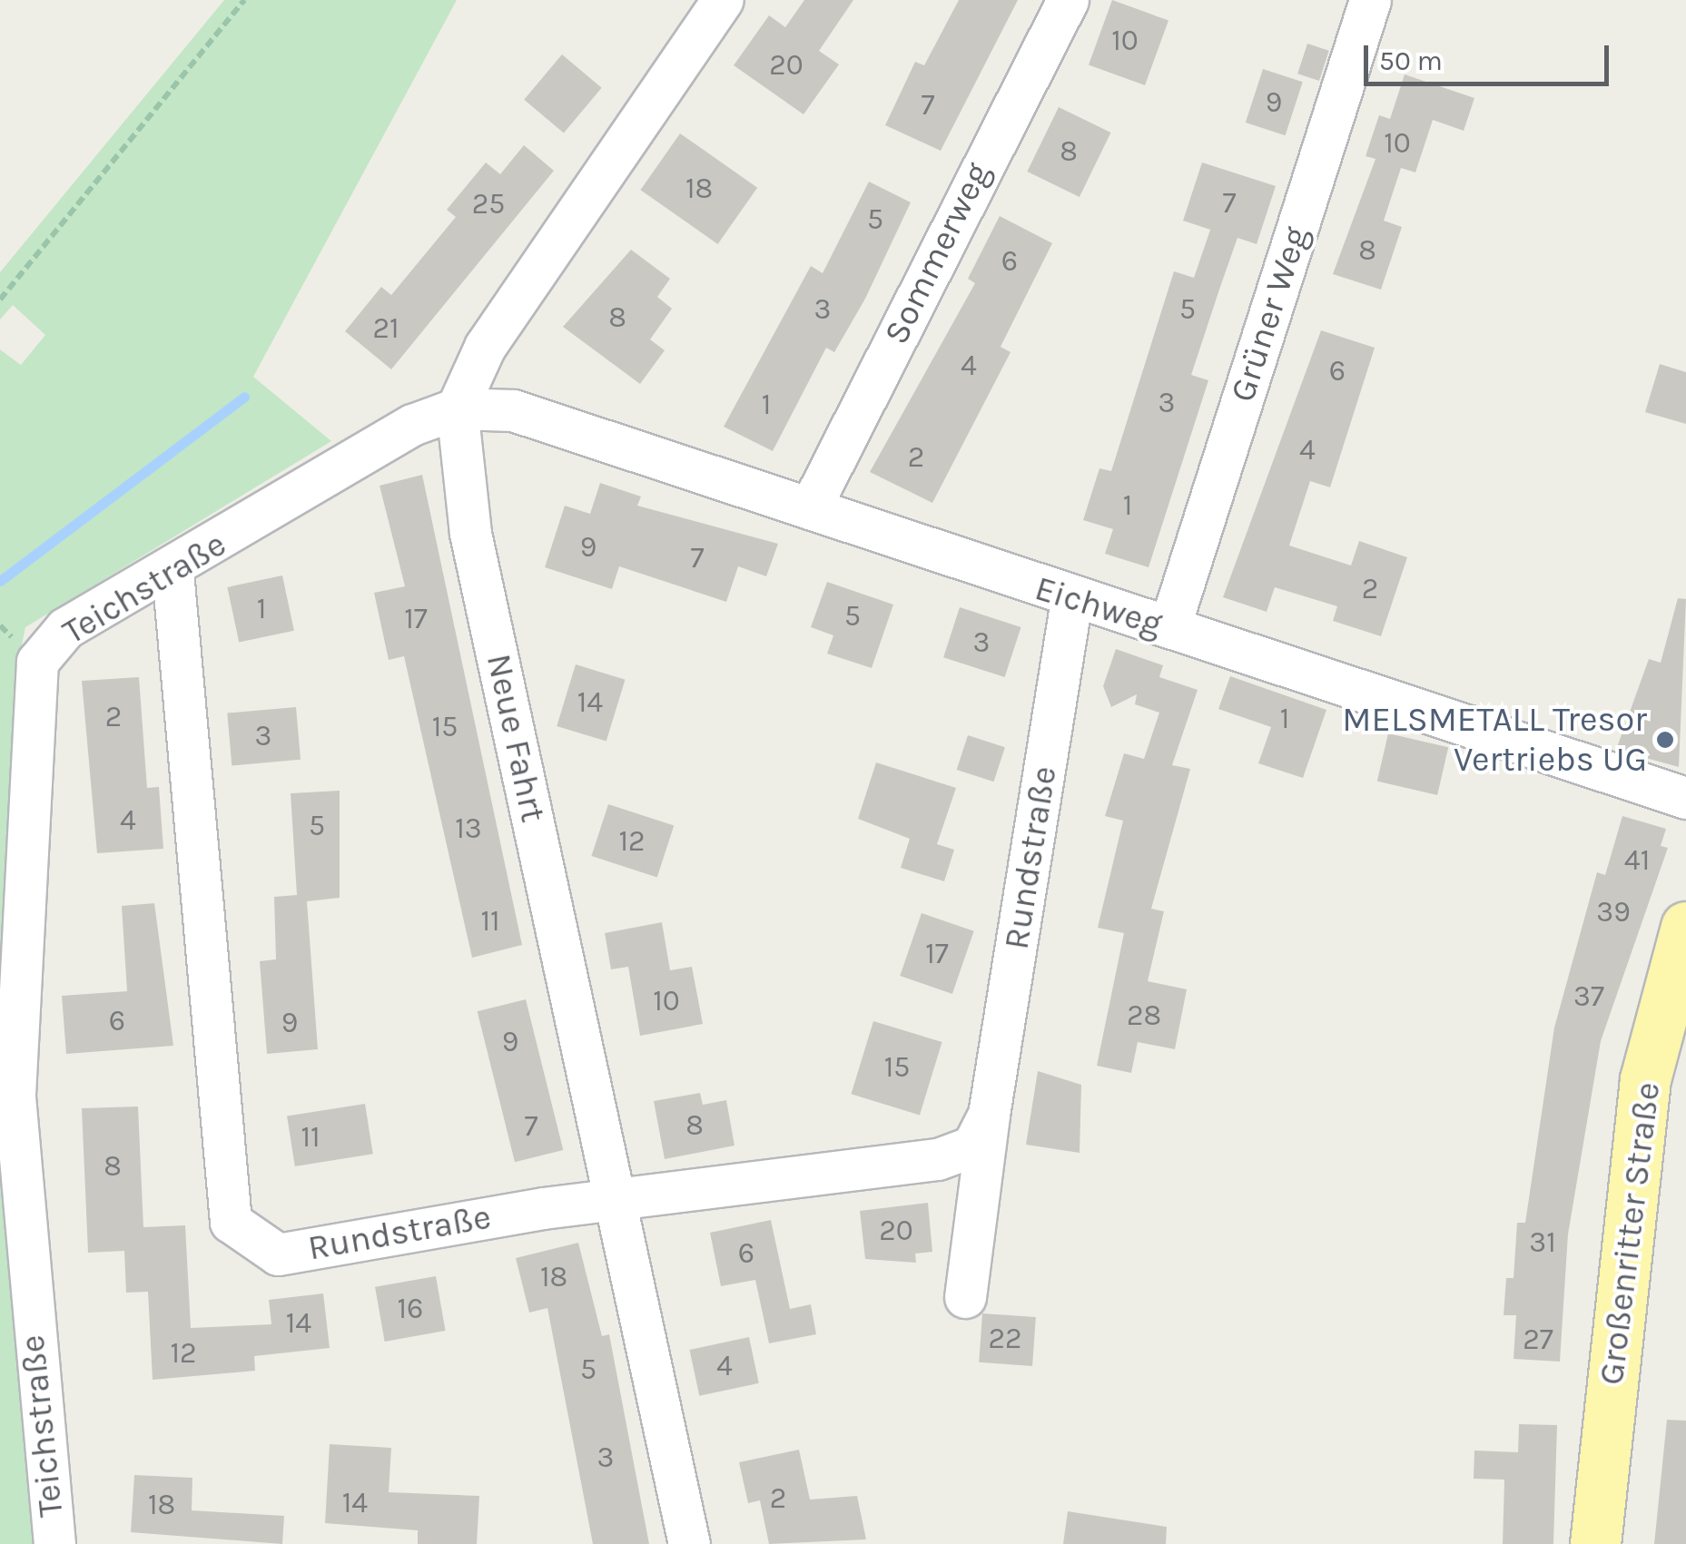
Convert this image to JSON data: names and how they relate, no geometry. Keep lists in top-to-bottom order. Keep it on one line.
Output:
{"streets":{"main road":["Großenritter Straße"],"street":["Sommerweg","Grüner Weg","Teichstraße","Eichweg","Neue Fahrt","Rundstraße"]},"crossings":[["Sommerweg","Eichweg"],["Grüner Weg","Eichweg"],["Teichstraße","Eichweg"],["Teichstraße","Neue Fahrt"],["Teichstraße","Rundstraße"],["Eichweg","Rundstraße"],["Neue Fahrt","Rundstraße"]],"places":["MELSMETALL Tresor Vertriebs UG"],"house_numbers":["10","20","9","7","10","8","18","7","25","5","8","6","3","5","8","21","4","6","3","1","4","2","1","9","7","2","1","5","17","3","14","2","1","15","3","4","5","13","12","41","39","11","17","37","10","28","6","9","9","15","8","7","11","8","20","31","6","18","16","14","22","27","12","4","5","3","2","14","18"],"scale_bar":"50 m"}
